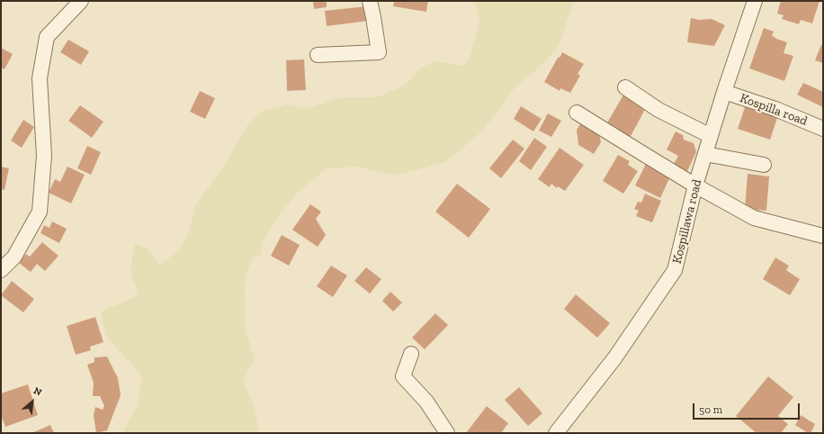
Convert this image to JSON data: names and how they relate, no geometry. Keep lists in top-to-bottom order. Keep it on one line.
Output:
{"streets":{"street":["Kospilla road","Kospillawa road"]},"crossings":[["Kospilla road","Kospillawa road"]],"scale_bar":"50 m","north":"top right"}
